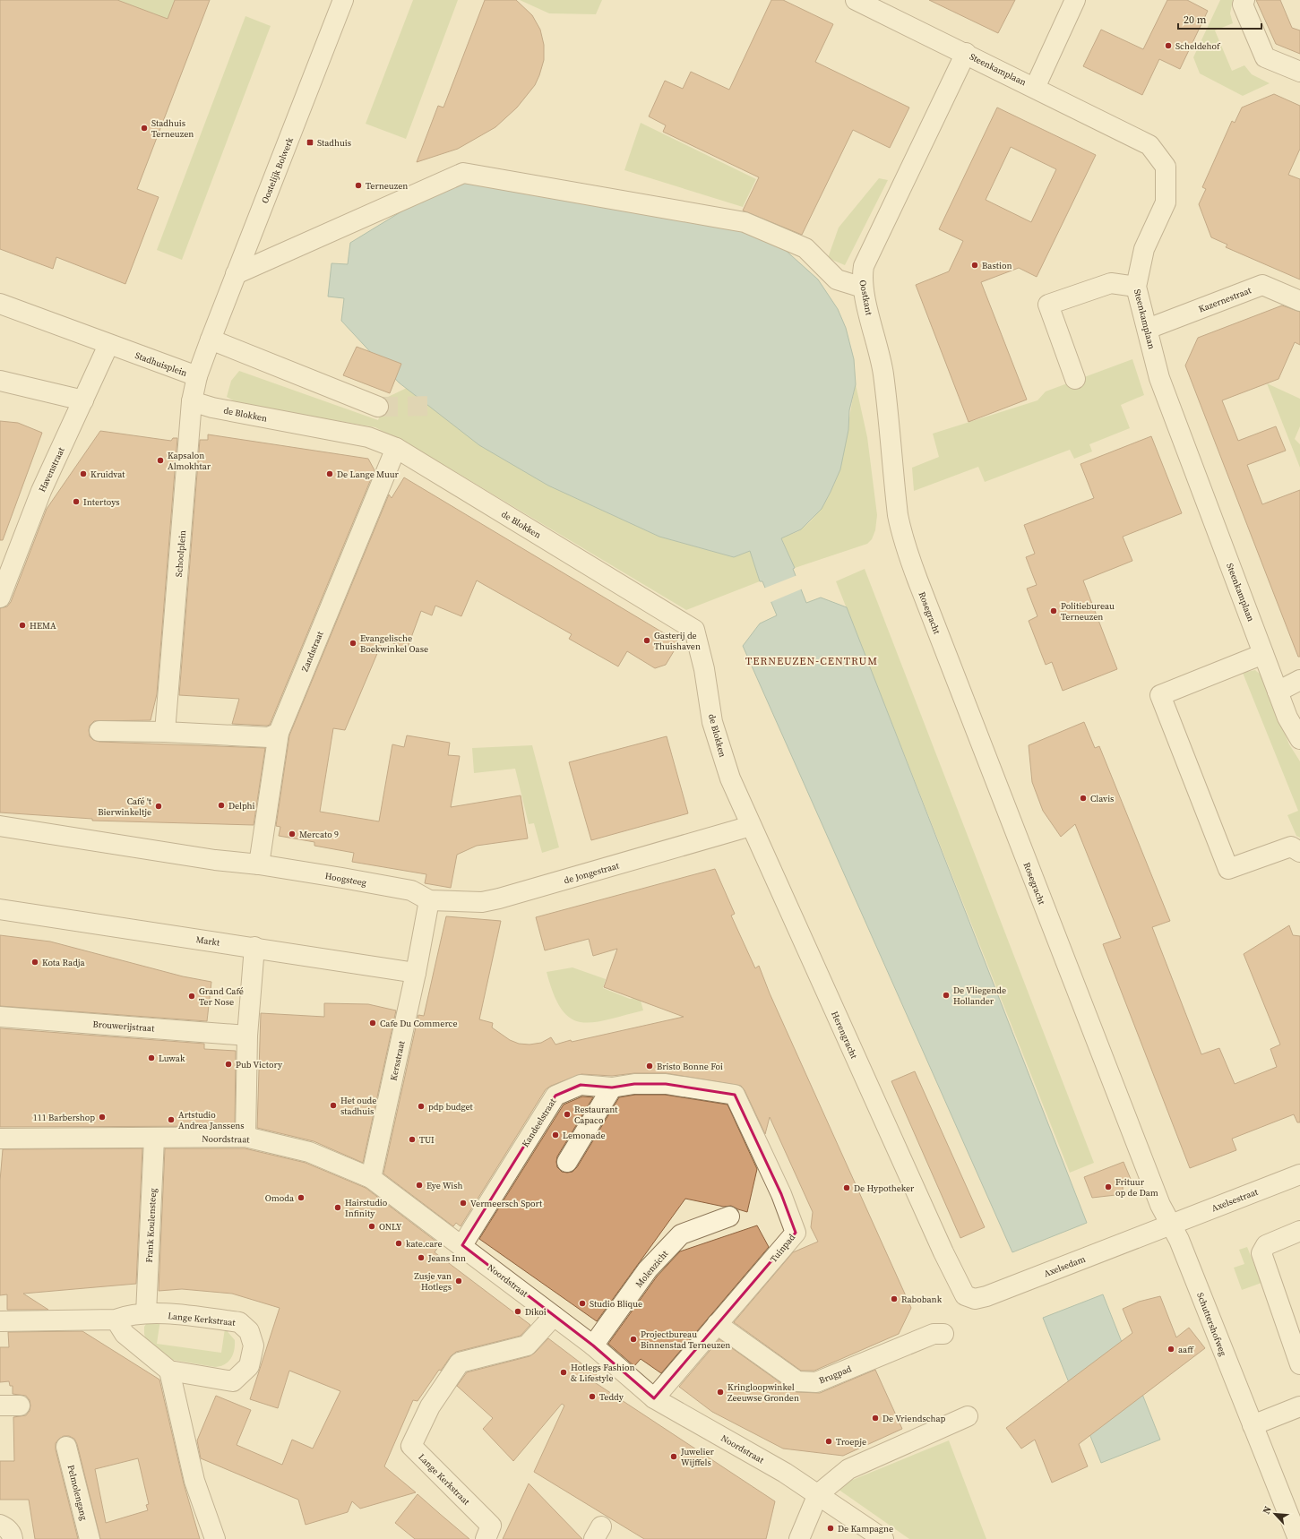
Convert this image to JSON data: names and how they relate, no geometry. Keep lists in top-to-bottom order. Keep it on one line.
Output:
{"streets":{"street":["Steenkamplaan","Oostelijk Bolwerk","Oostkant","Kazernestraat","Stadhuisplein","de Blokken","Havenstraat","Schoolplein","Rosegracht","Zandstraat","de Jongestraat","Hoogsteeg","Markt","Brouwerijstraat","Herengracht","Kersstraat","Kandeelstraat","Noordstraat","Axelsestraat","Frank Koulensteeg","Tuinpad","Axelsedam","Molenzicht","Lange Kerkstraat","Schuttershofweg","Brugpad","Pelmolengang"]},"crossings":[["Steenkamplaan","Oostkant"],["Steenkamplaan","Kazernestraat"],["Oostelijk Bolwerk","Stadhuisplein"],["Oostkant","Rosegracht"],["Stadhuisplein","Havenstraat"],["Stadhuisplein","Schoolplein"],["de Blokken","Schoolplein"],["de Blokken","Zandstraat"],["de Blokken","Herengracht"],["Rosegracht","Axelsestraat"],["Rosegracht","Axelsedam"],["Rosegracht","Schuttershofweg"],["Zandstraat","Hoogsteeg"],["de Jongestraat","Hoogsteeg"],["de Jongestraat","Herengracht"],["de Jongestraat","Kersstraat"],["Hoogsteeg","Kersstraat"],["Markt","Kersstraat"],["Herengracht","Axelsedam"],["Kersstraat","Noordstraat"],["Kandeelstraat","Noordstraat"],["Kandeelstraat","Tuinpad"],["Noordstraat","Frank Koulensteeg"],["Noordstraat","Tuinpad"],["Noordstraat","Molenzicht"],["Noordstraat","Lange Kerkstraat"],["Axelsestraat","Axelsedam"],["Axelsestraat","Schuttershofweg"],["Frank Koulensteeg","Lange Kerkstraat"],["Tuinpad","Brugpad"],["Axelsedam","Schuttershofweg"]],"districts":["TERNEUZEN-CENTRUM"],"places":{"other":["Scheldehof","Stadhuis Terneuzen","Terneuzen","Bastion","Kapsalon Almokhtar","Kruidvat","De Lange Muur","Intertoys","Politiebureau Terneuzen","HEMA","Gasterij de Thuishaven","Evangelische Boekwinkel Oase","Clavis","Delphi","Café 't Bierwinkeltje","Mercato 9","Kota Radja","De Vliegende Hollander","Grand Café Ter Nose","Cafe Du Commerce","Luwak","Pub Victory","Bristo Bonne Foi","Het oude stadhuis","pdp budget","Restaurant Capaco","111 Barbershop","Artstudio Andrea Janssens","Lemonade","TUI","Eye Wish","Frituur op de Dam","De Hypotheker","Omoda","Vermeersch Sport","Hairstudio Infinity","ONLY","kate.care","Jeans Inn","Zusje van Hotlegs","Rabobank","Studio Blique","Dikoi","Projectbureau Binnenstad Terneuzen","aaff","Hotlegs Fashion & Lifestyle","Kringloopwinkel Zeeuwse Gronden","Teddy","De Vriendschap","Troepje","Juwelier Wijffels","De Kampagne"],"transit":["Stadhuis"]},"scale_bar":"20 m","north":"top left"}
